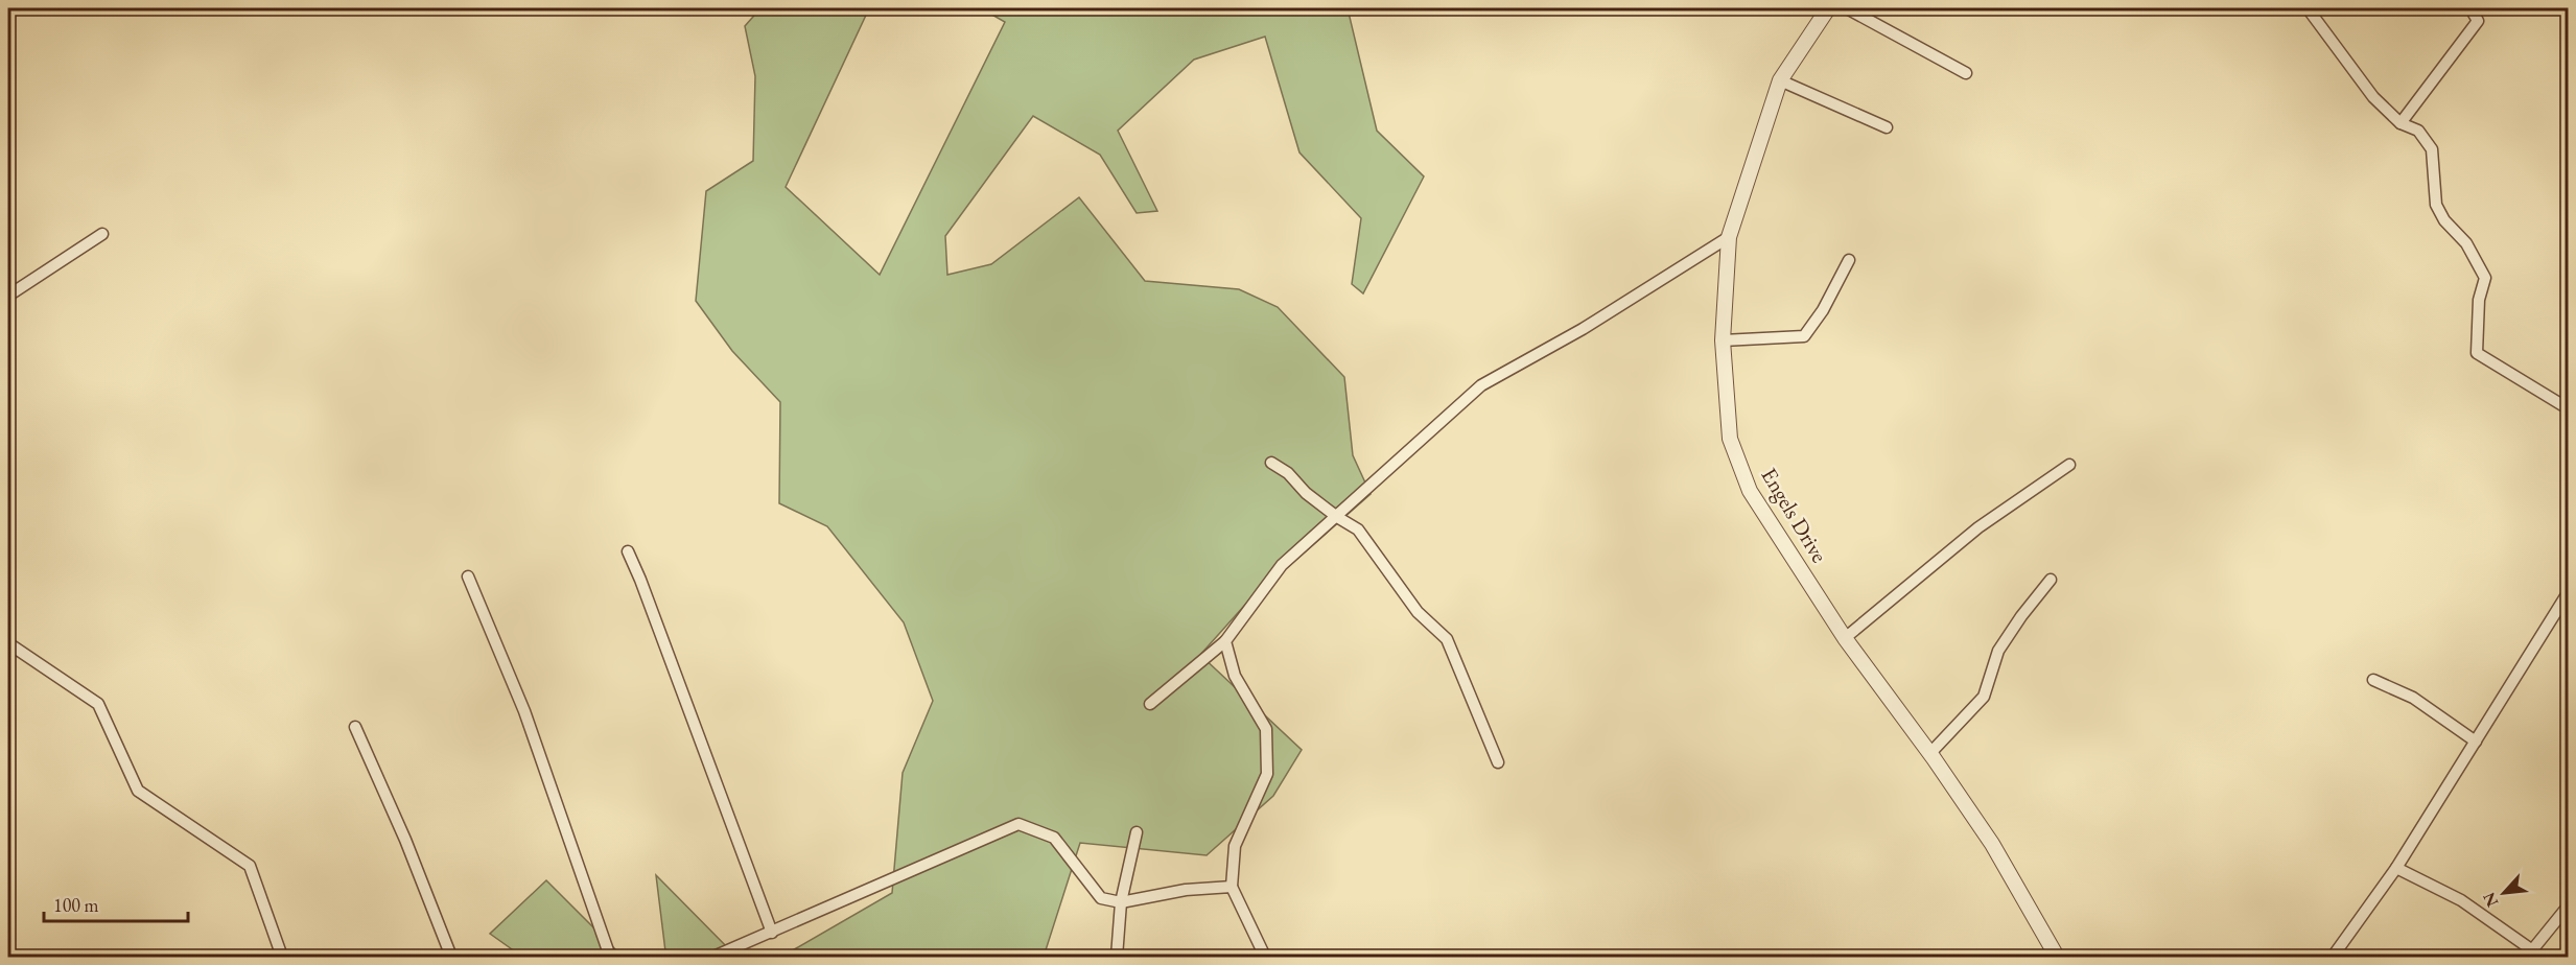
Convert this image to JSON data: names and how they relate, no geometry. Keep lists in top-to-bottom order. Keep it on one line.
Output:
{"streets":{"street":["Engels Drive"]},"scale_bar":"100 m","north":"bottom left"}
